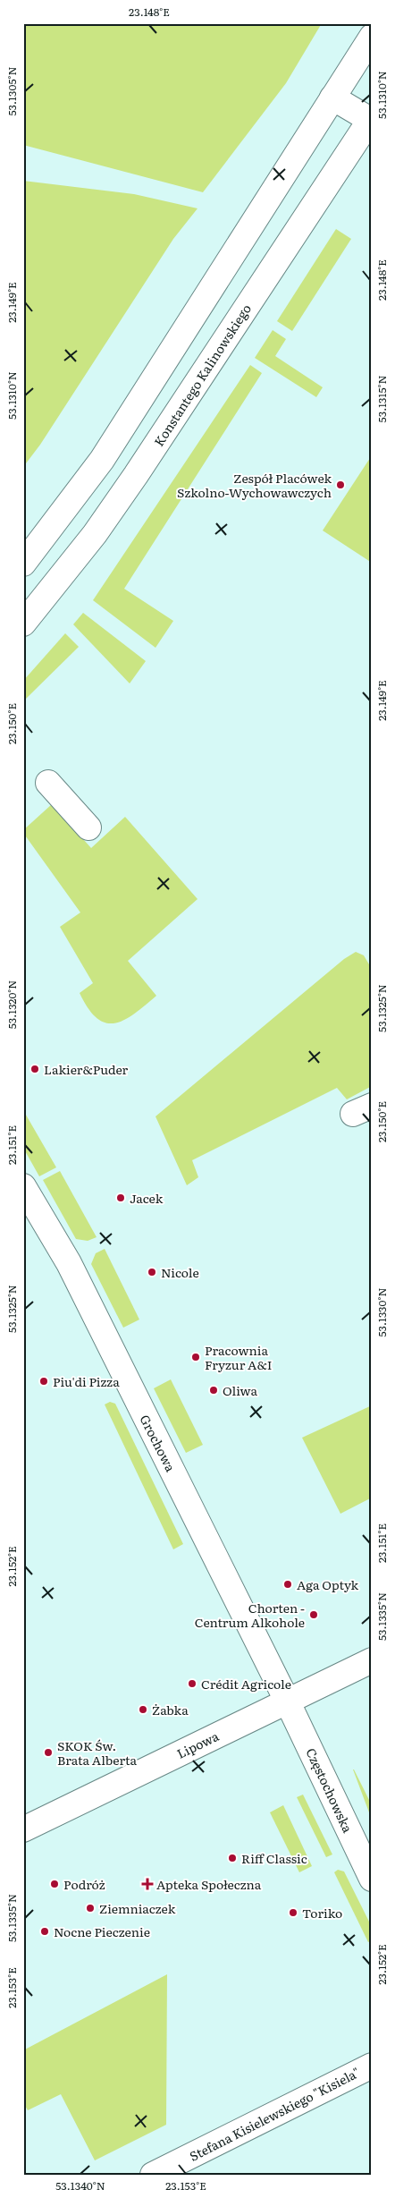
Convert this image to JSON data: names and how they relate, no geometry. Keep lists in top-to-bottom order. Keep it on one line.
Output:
{"streets":{"street":["Konstantego Kalinowskiego","Grochowa","Lipowa","Częstochowska","Stefana Kisielewskiego \"Kisiela\""]},"crossings":[["Grochowa","Lipowa"],["Grochowa","Częstochowska"],["Lipowa","Częstochowska"]],"places":{"other":["Zespół Placówek Szkolno-Wychowawczych","Lakier&Puder","Jacek","Nicole","Pracownia Fryzur A&I","Piu'di Pizza","Oliwa","Aga Optyk","Chorten - Centrum Alkohole","Crédit Agricole","Żabka","SKOK Św. Brata Alberta","Riff Classic","Podróż","Ziemniaczek","Toriko","Nocne Pieczenie"],"health":["Apteka Społeczna"]},"coordinates":["23.148°E","53.1305°N","53.1310°N","23.149°E","53.1315°N","23.150°E","53.1320°N","53.1325°N","23.151°E","53.1330°N","23.152°E","53.1335°N","23.153°E","53.1340°N"]}
